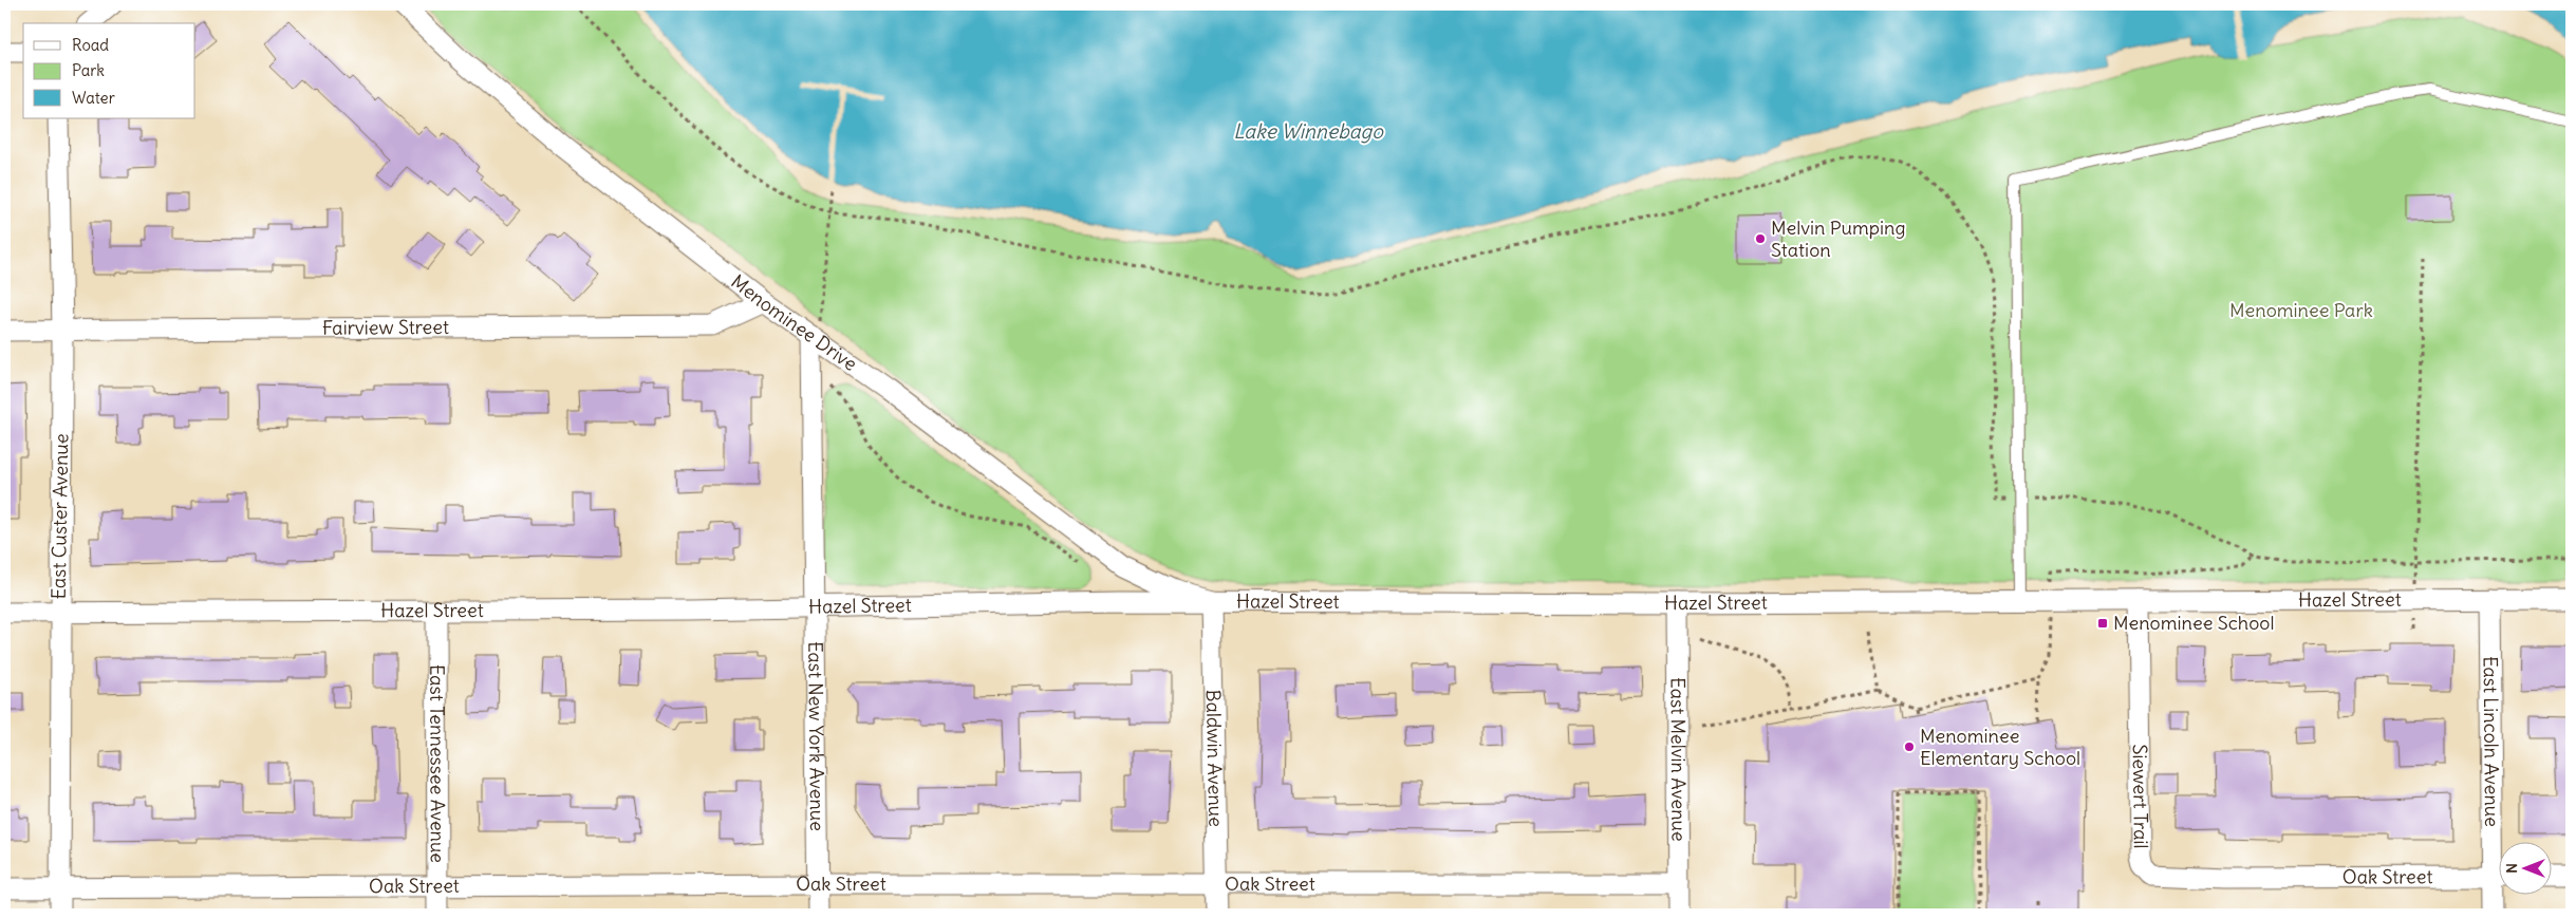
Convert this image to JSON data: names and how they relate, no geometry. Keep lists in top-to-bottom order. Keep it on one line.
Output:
{"streets":{"street":["Menominee Drive","Fairview Street","East Custer Avenue","Hazel Street","East New York Avenue","East Lincoln Avenue","Baldwin Avenue","East Melvin Avenue","East Tennessee Avenue","Siewert Trail","Oak Street"]},"crossings":[["Menominee Drive","Fairview Street"],["Menominee Drive","Hazel Street"],["Menominee Drive","East New York Avenue"],["Menominee Drive","Baldwin Avenue"],["Fairview Street","East Custer Avenue"],["East Custer Avenue","Hazel Street"],["East Custer Avenue","Oak Street"],["Hazel Street","East New York Avenue"],["Hazel Street","East Lincoln Avenue"],["Hazel Street","Baldwin Avenue"],["Hazel Street","East Melvin Avenue"],["Hazel Street","East Tennessee Avenue"],["Hazel Street","Siewert Trail"],["East New York Avenue","Oak Street"],["Baldwin Avenue","Oak Street"],["East Melvin Avenue","Oak Street"],["East Tennessee Avenue","Oak Street"],["Siewert Trail","Oak Street"]],"water":["Lake Winnebago"],"parks":["Menominee Park"],"places":{"other":["Melvin Pumping Station","Menominee Elementary School"],"transit":["Menominee School"]},"legend":["Road","Park","Water"],"north":"left"}
